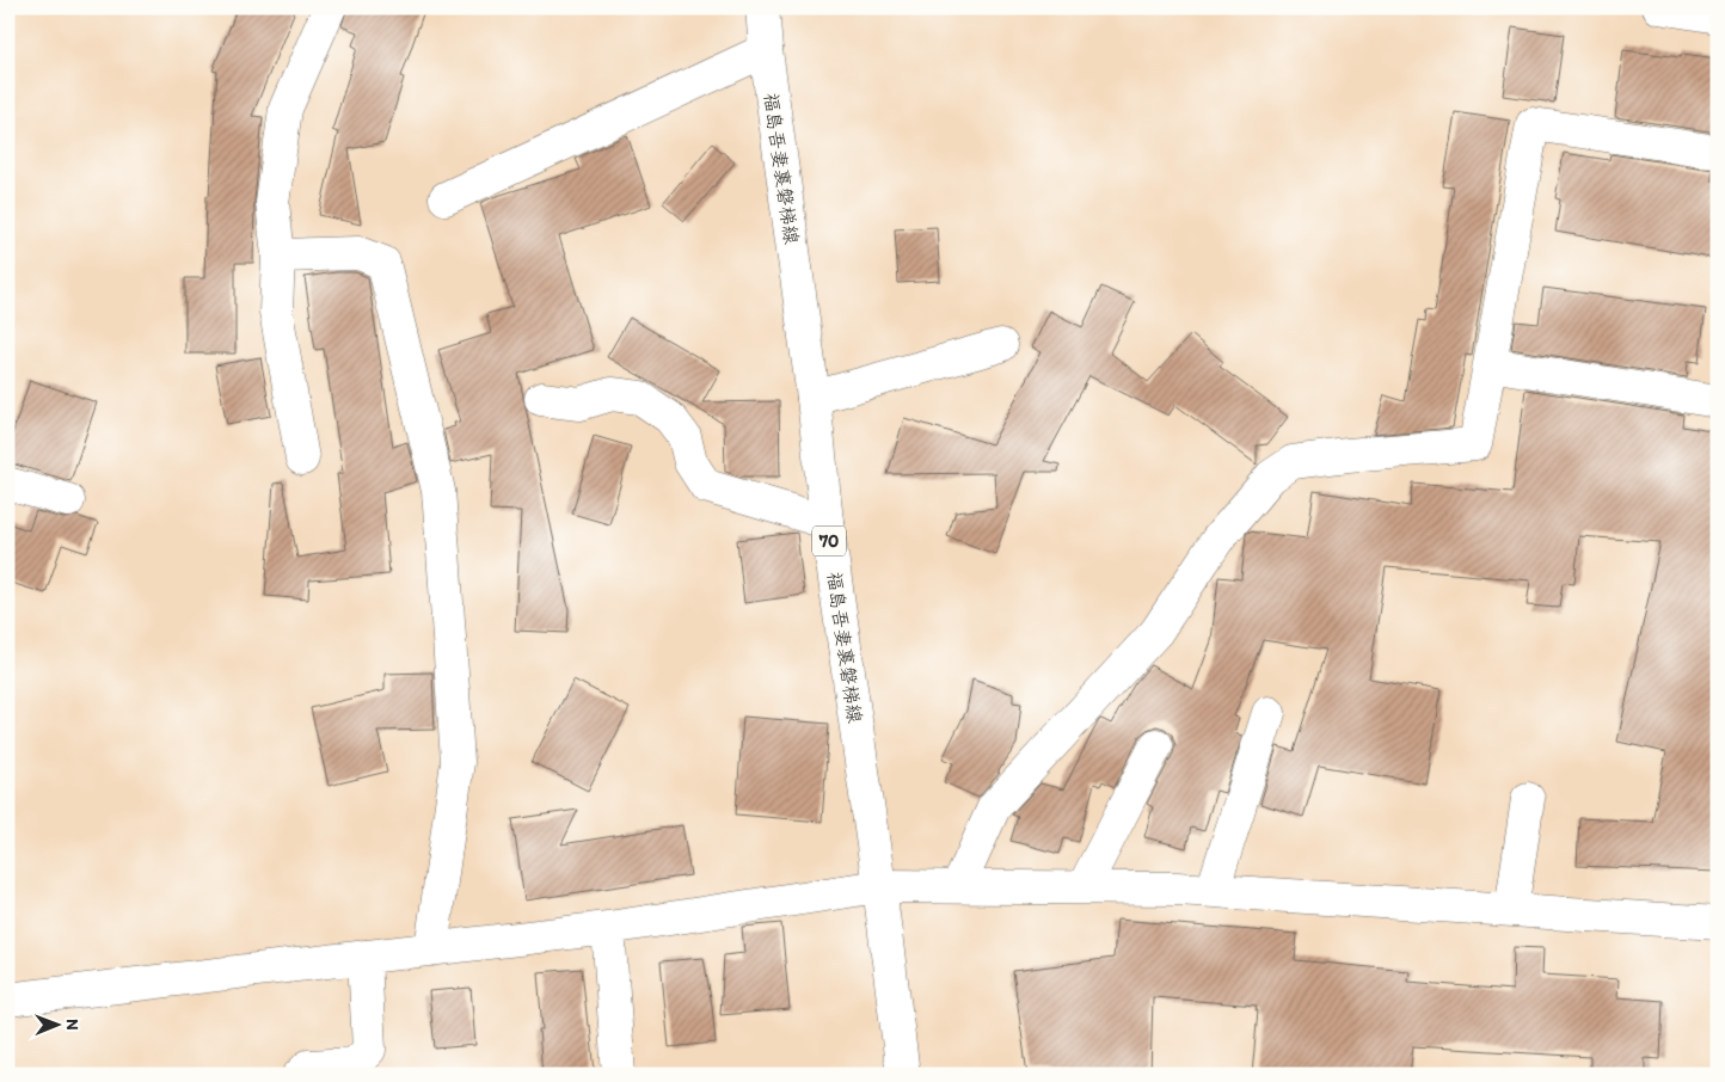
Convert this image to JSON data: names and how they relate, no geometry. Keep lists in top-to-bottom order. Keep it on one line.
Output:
{"streets":{"street":["福島吾妻裏磐梯線","70"]},"north":"right"}
